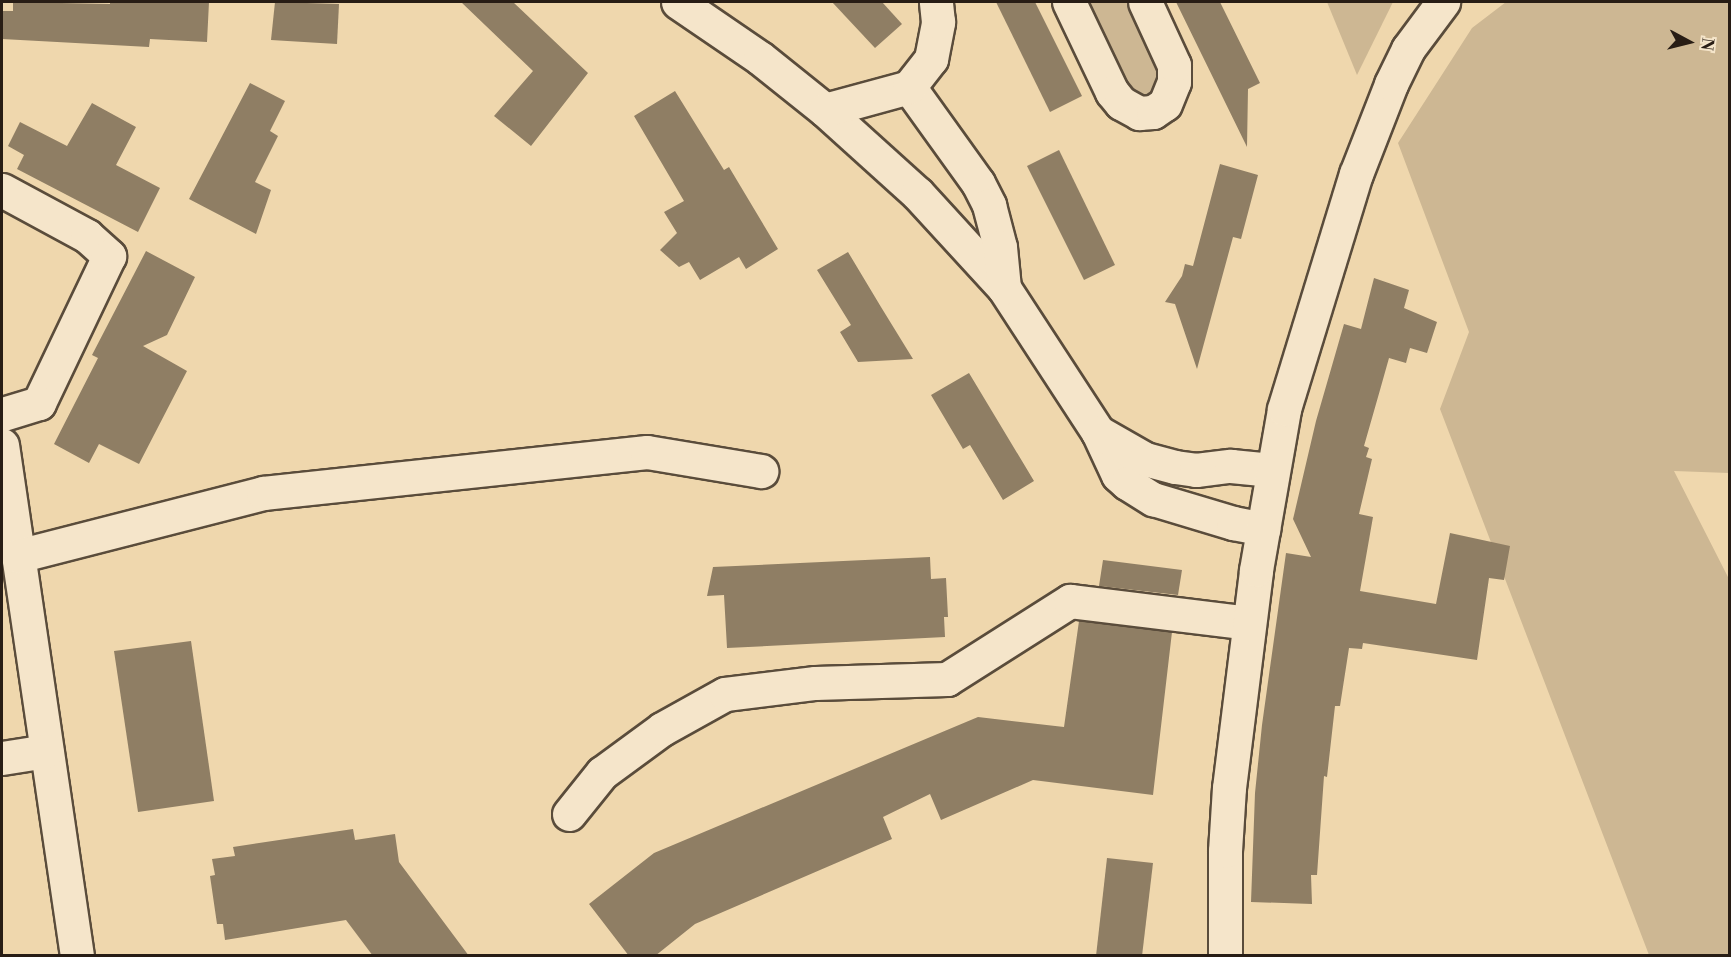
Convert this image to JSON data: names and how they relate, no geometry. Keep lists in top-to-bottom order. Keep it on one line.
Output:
{"north":"right"}
